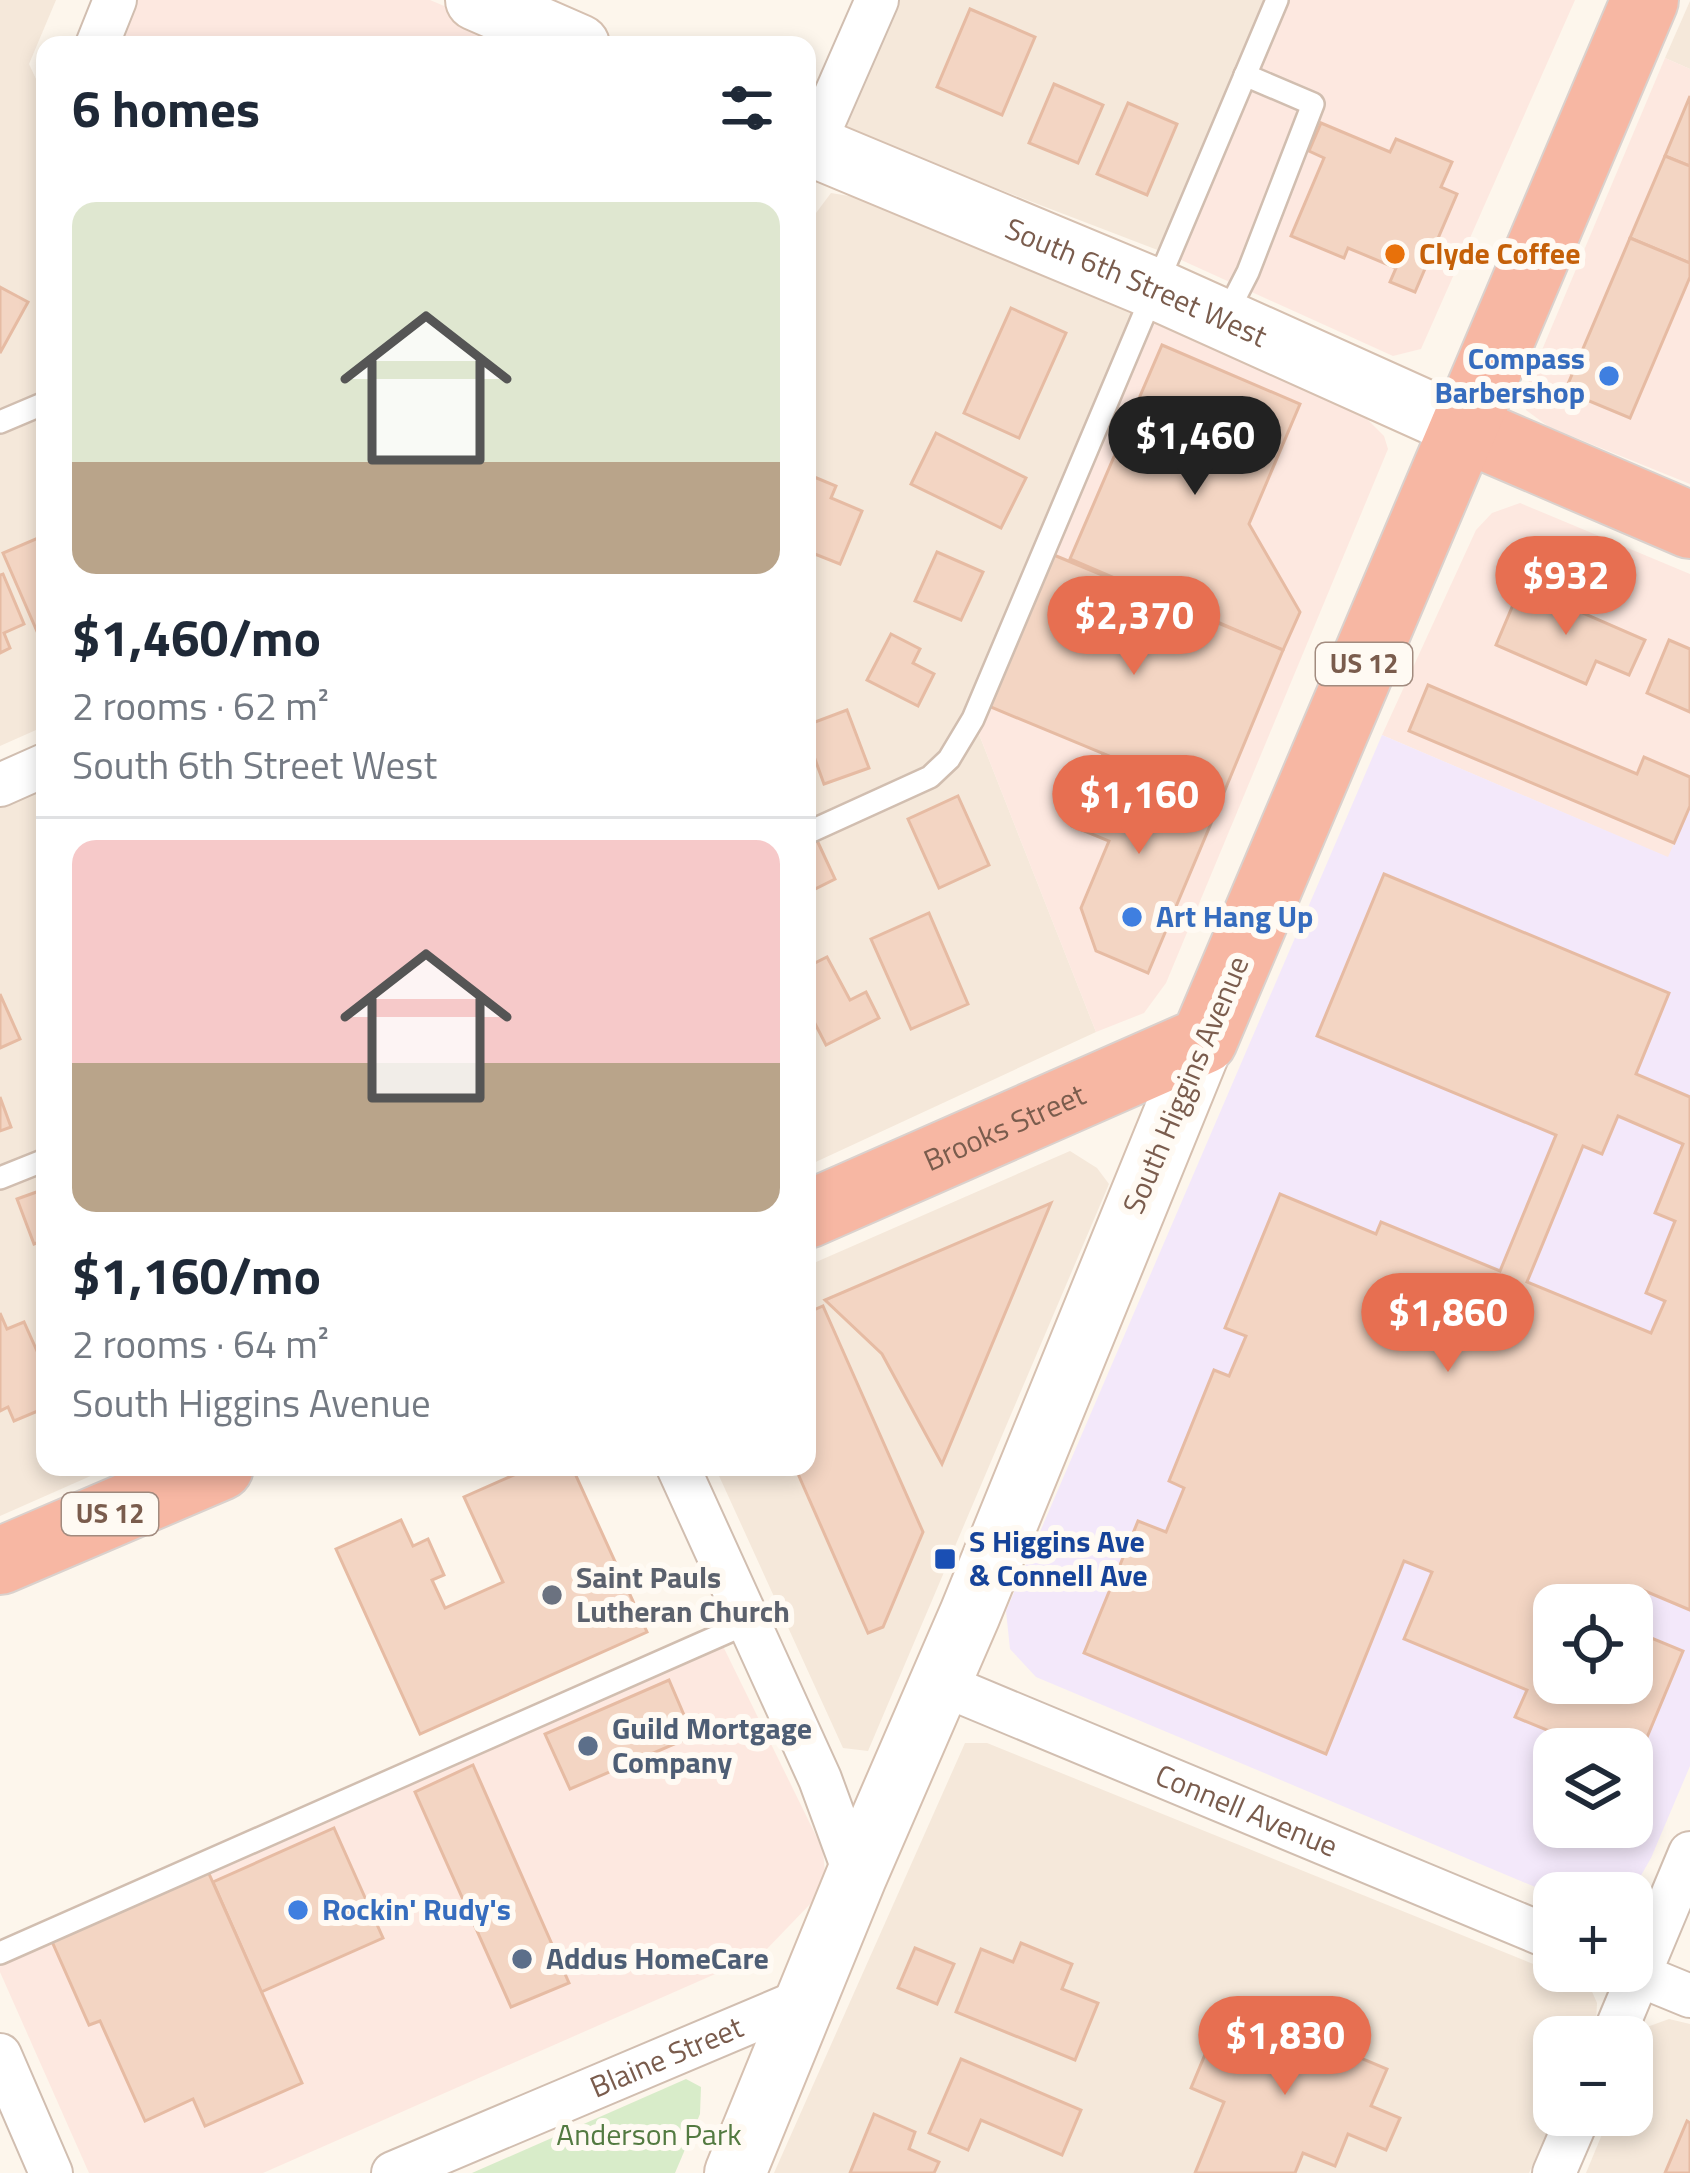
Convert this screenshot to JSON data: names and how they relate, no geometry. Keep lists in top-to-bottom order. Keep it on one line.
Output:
{"streets":{"highway":["US 12","South Higgins Avenue","Brooks Street"],"main road":["South 6th Street West"],"street":["Connell Avenue","Blaine Street"]},"crossings":[["South 6th Street West","South Higgins Avenue"],["South Higgins Avenue","Brooks Street"],["South Higgins Avenue","Connell Avenue"],["South Higgins Avenue","Blaine Street"]],"parks":["Anderson Park"],"places":{"other":["Clyde Coffee","Compass Barbershop","Art Hang Up","Saint Pauls Lutheran Church","Guild Mortgage Company","Rockin' Rudy's","Addus HomeCare"],"transit":["S Higgins Ave & Connell Ave"]},"page":{"heading":"6 homes","list":[{"name":"$1,460/mo","note":"2 rooms · 62 m² · South 6th Street West"},{"name":"$1,160/mo","note":"2 rooms · 64 m² · South Higgins Avenue"}],"price":["$1,460","$932","$2,370","$1,160","$1,860","$1,830"],"map_buttons":["+","−"]}}
